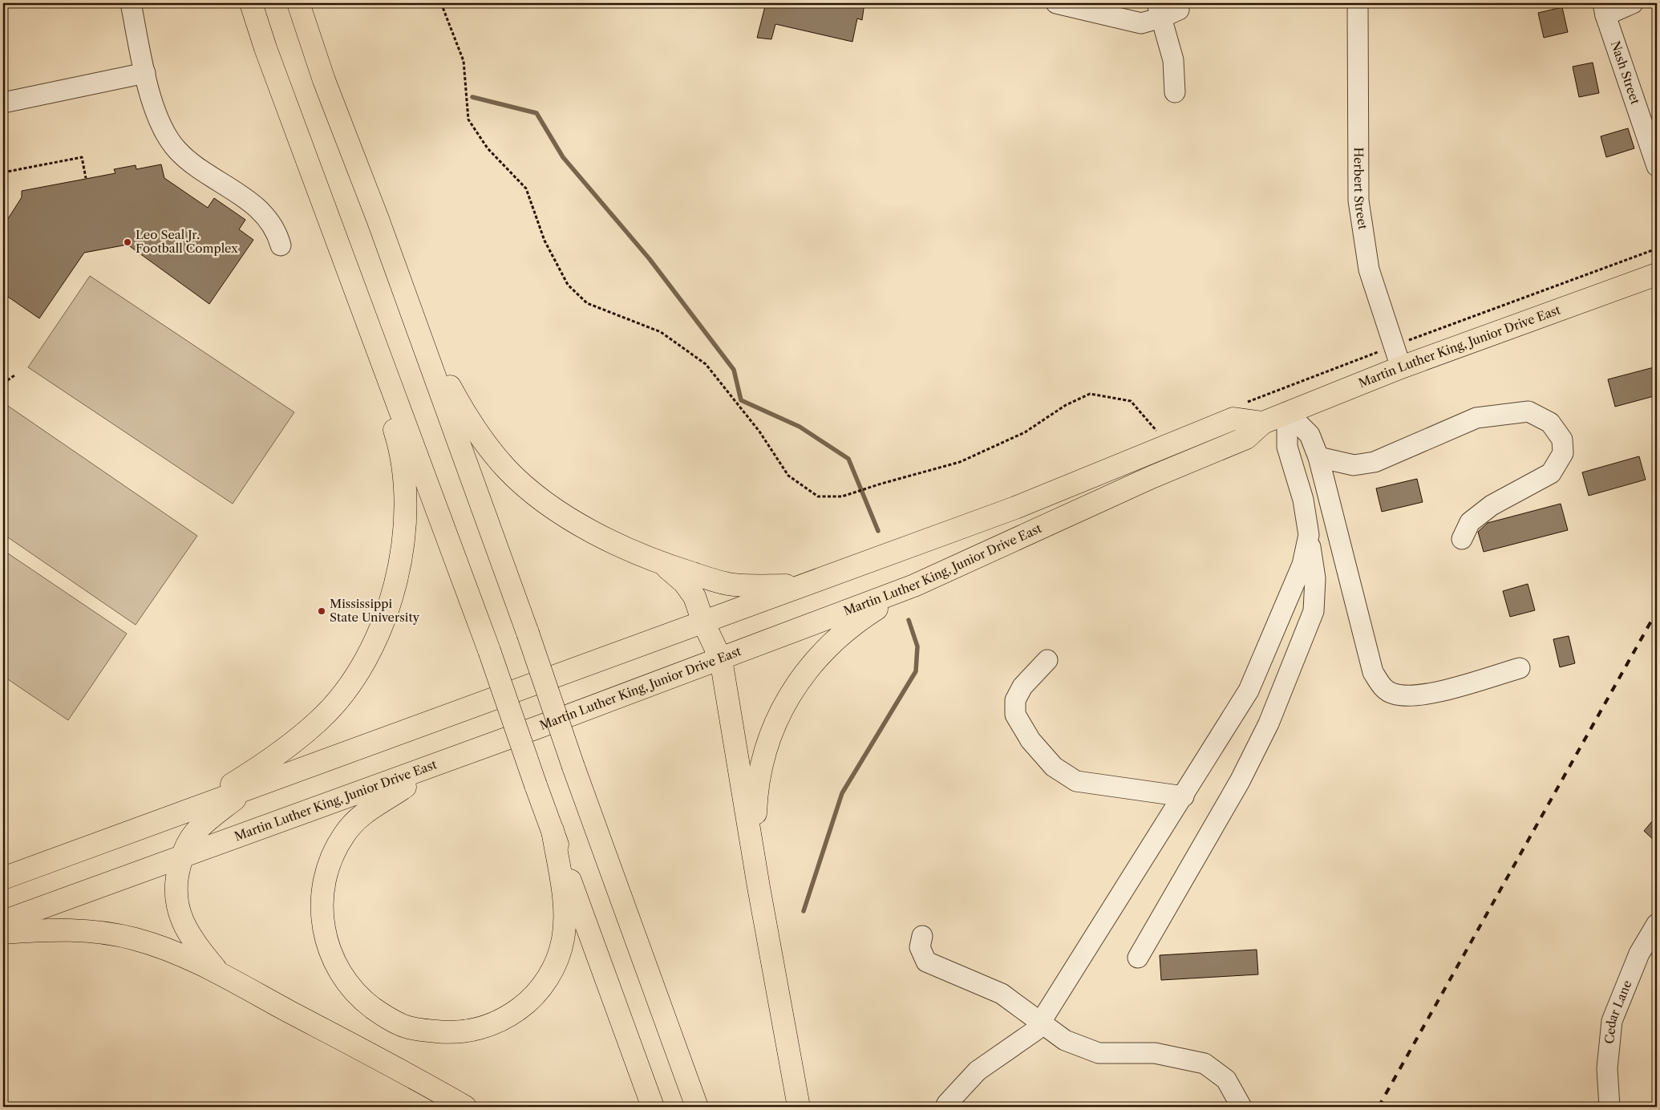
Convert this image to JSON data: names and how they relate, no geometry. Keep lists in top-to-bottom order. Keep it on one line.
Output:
{"streets":{"main road":["Martin Luther King, Junior Drive East"],"street":["Nash Street","Herbert Street","Cedar Lane"]},"crossings":[["Herbert Street","Martin Luther King, Junior Drive East"]],"places":["Leo Seal Jr. Football Complex","Mississippi State University"]}
